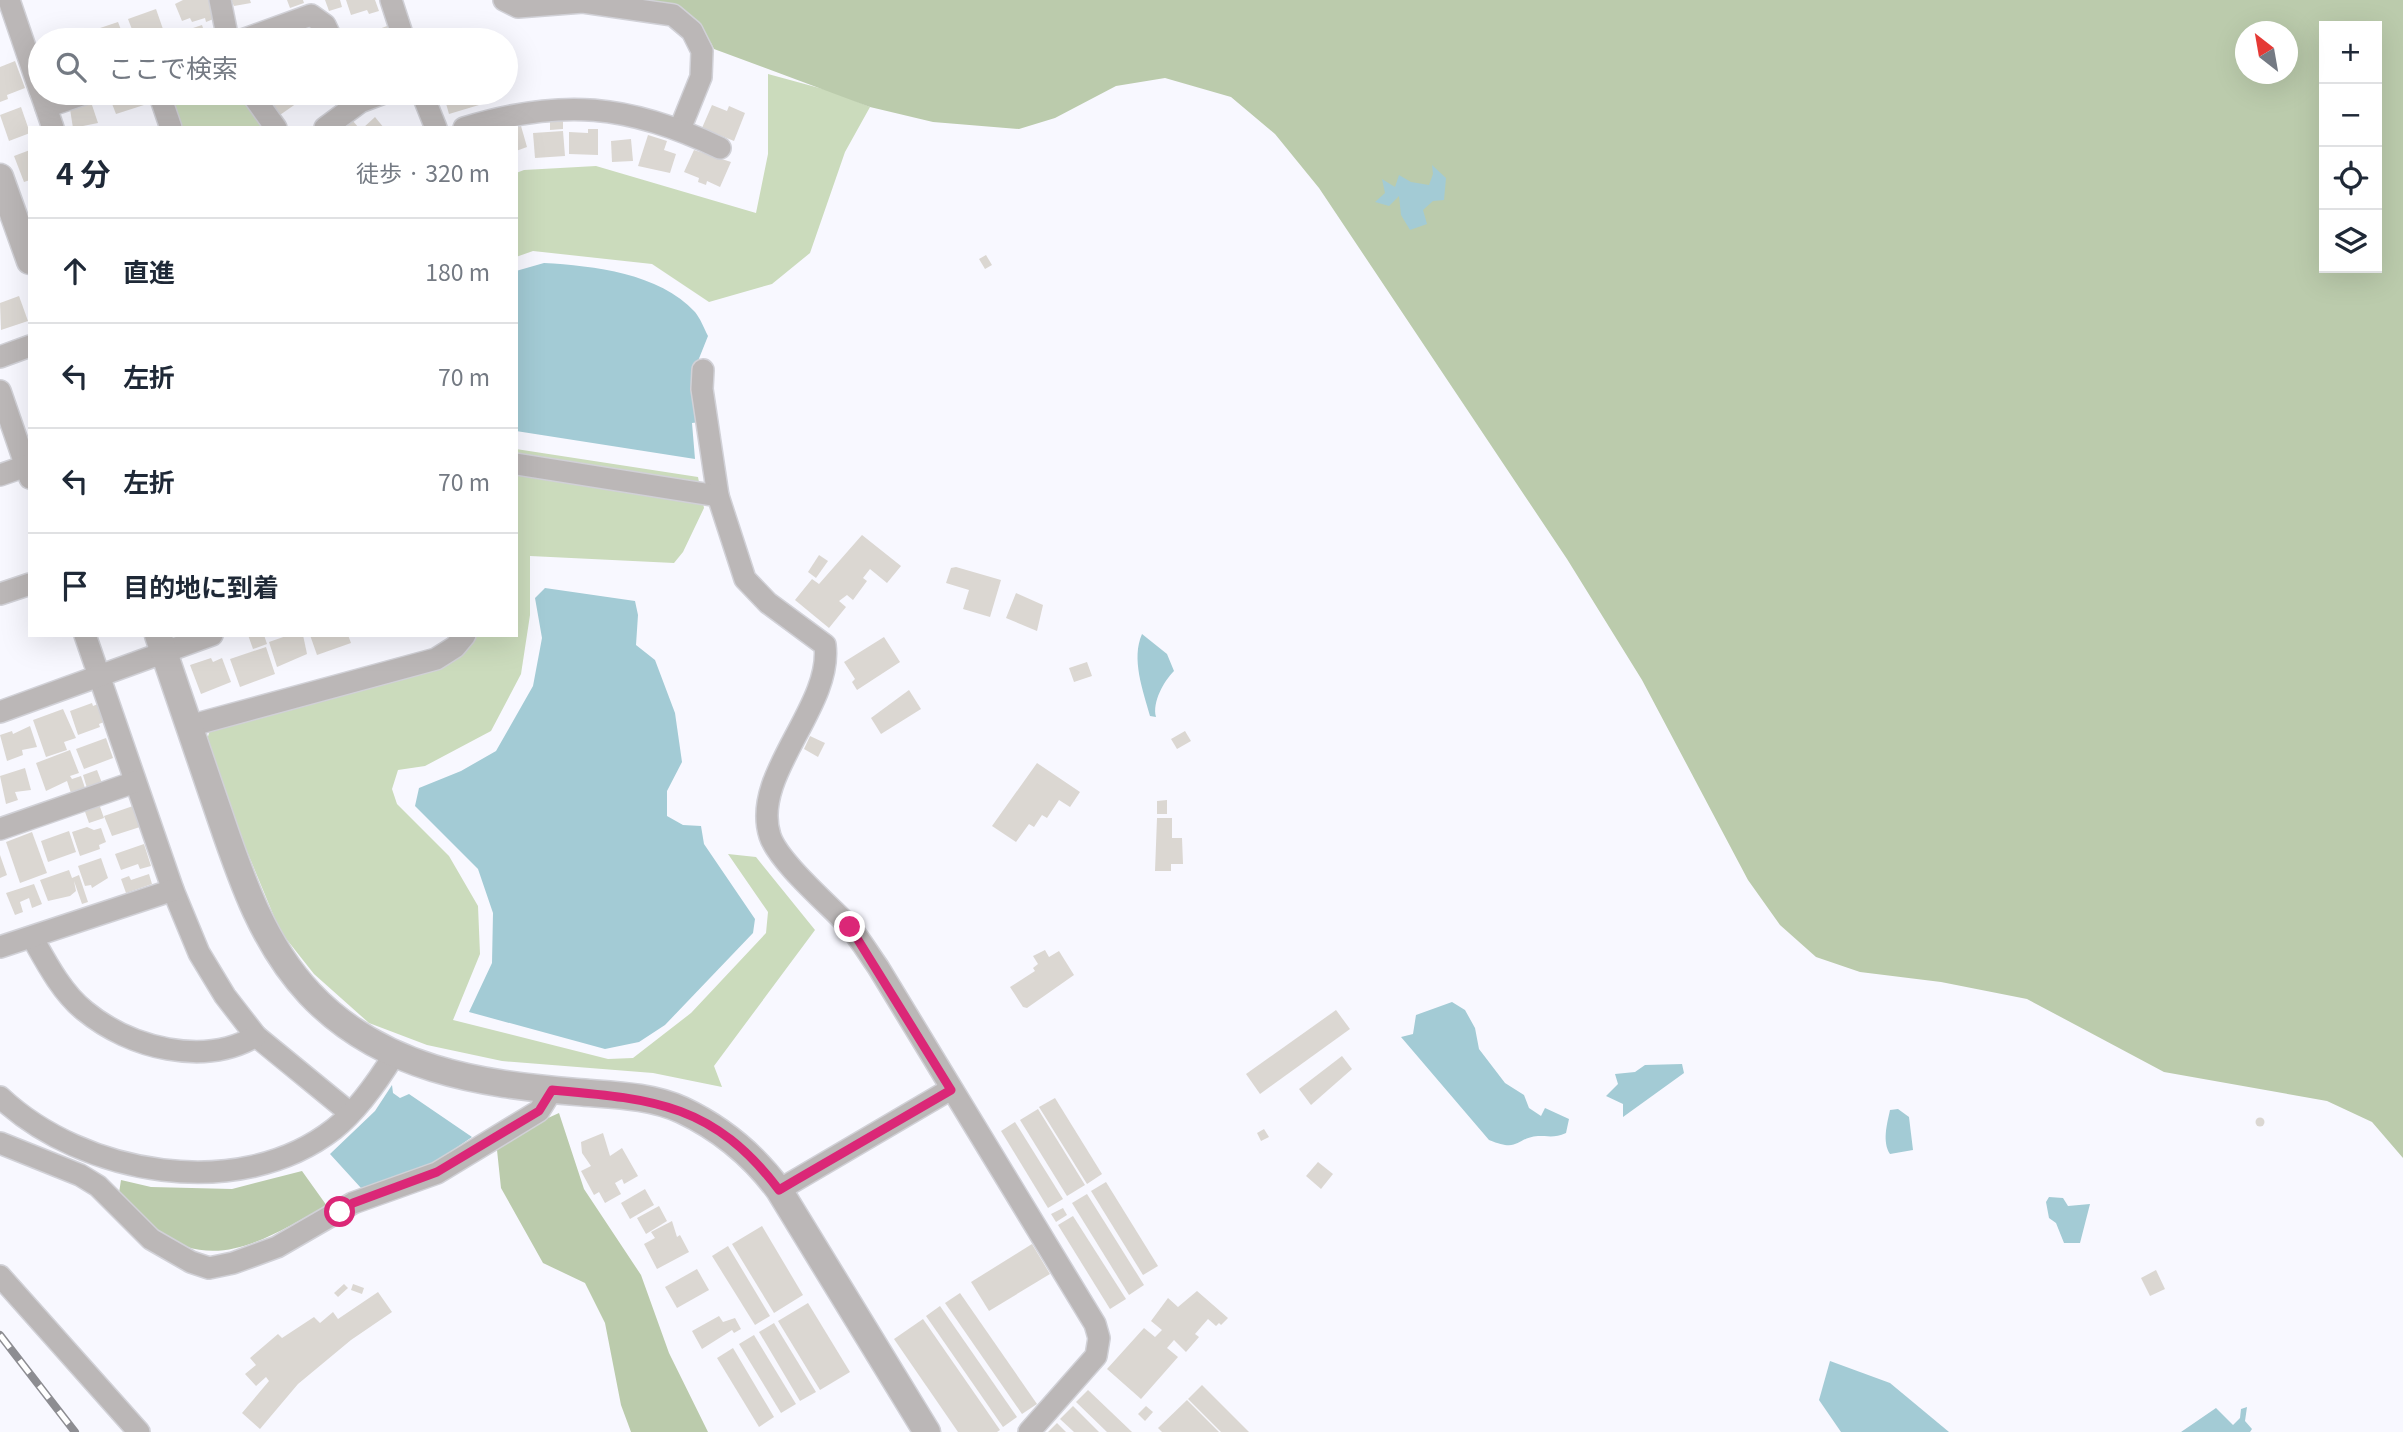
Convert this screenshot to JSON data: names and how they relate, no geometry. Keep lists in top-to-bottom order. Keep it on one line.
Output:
{"north":"top left","page":{"map_buttons":["+","−"],"search":"ここで検索","heading":["4 分","徒歩 · 320 m"],"list":[["直進","180 m"],["左折","70 m"],["左折","70 m"],"目的地に到着"]}}
